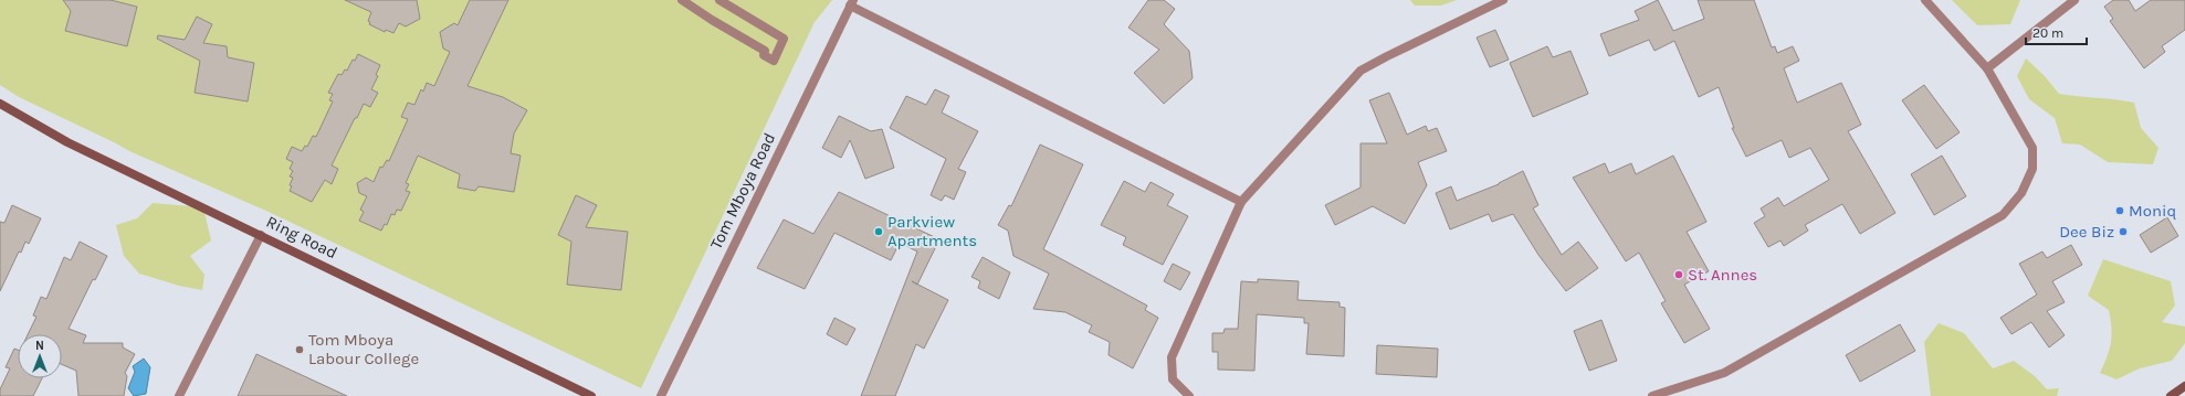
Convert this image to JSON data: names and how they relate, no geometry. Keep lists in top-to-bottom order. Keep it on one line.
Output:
{"streets":{"main road":["Ring Road"],"street":["Tom Mboya Road"]},"places":["Moniq","Parkview Apartments","Dee Biz","St. Annes","Tom Mboya Labour College"],"scale_bar":"20 m","north":"top"}
